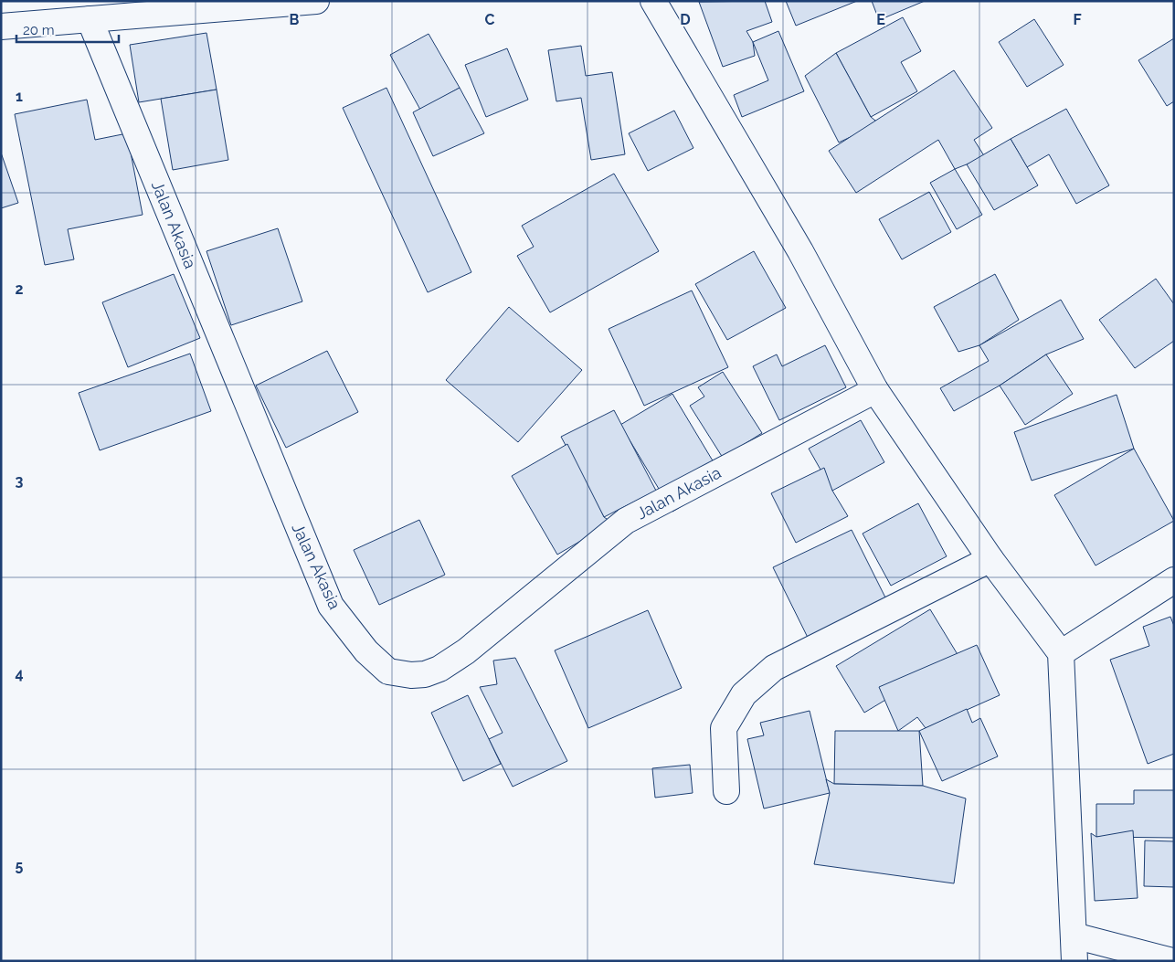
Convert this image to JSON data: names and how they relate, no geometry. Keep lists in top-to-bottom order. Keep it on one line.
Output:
{"streets":{"street":["Jalan Akasia"]},"scale_bar":"20 m","grid":{"columns":["B","C","D","E","F"],"rows":["1","2","3","4","5"]}}
